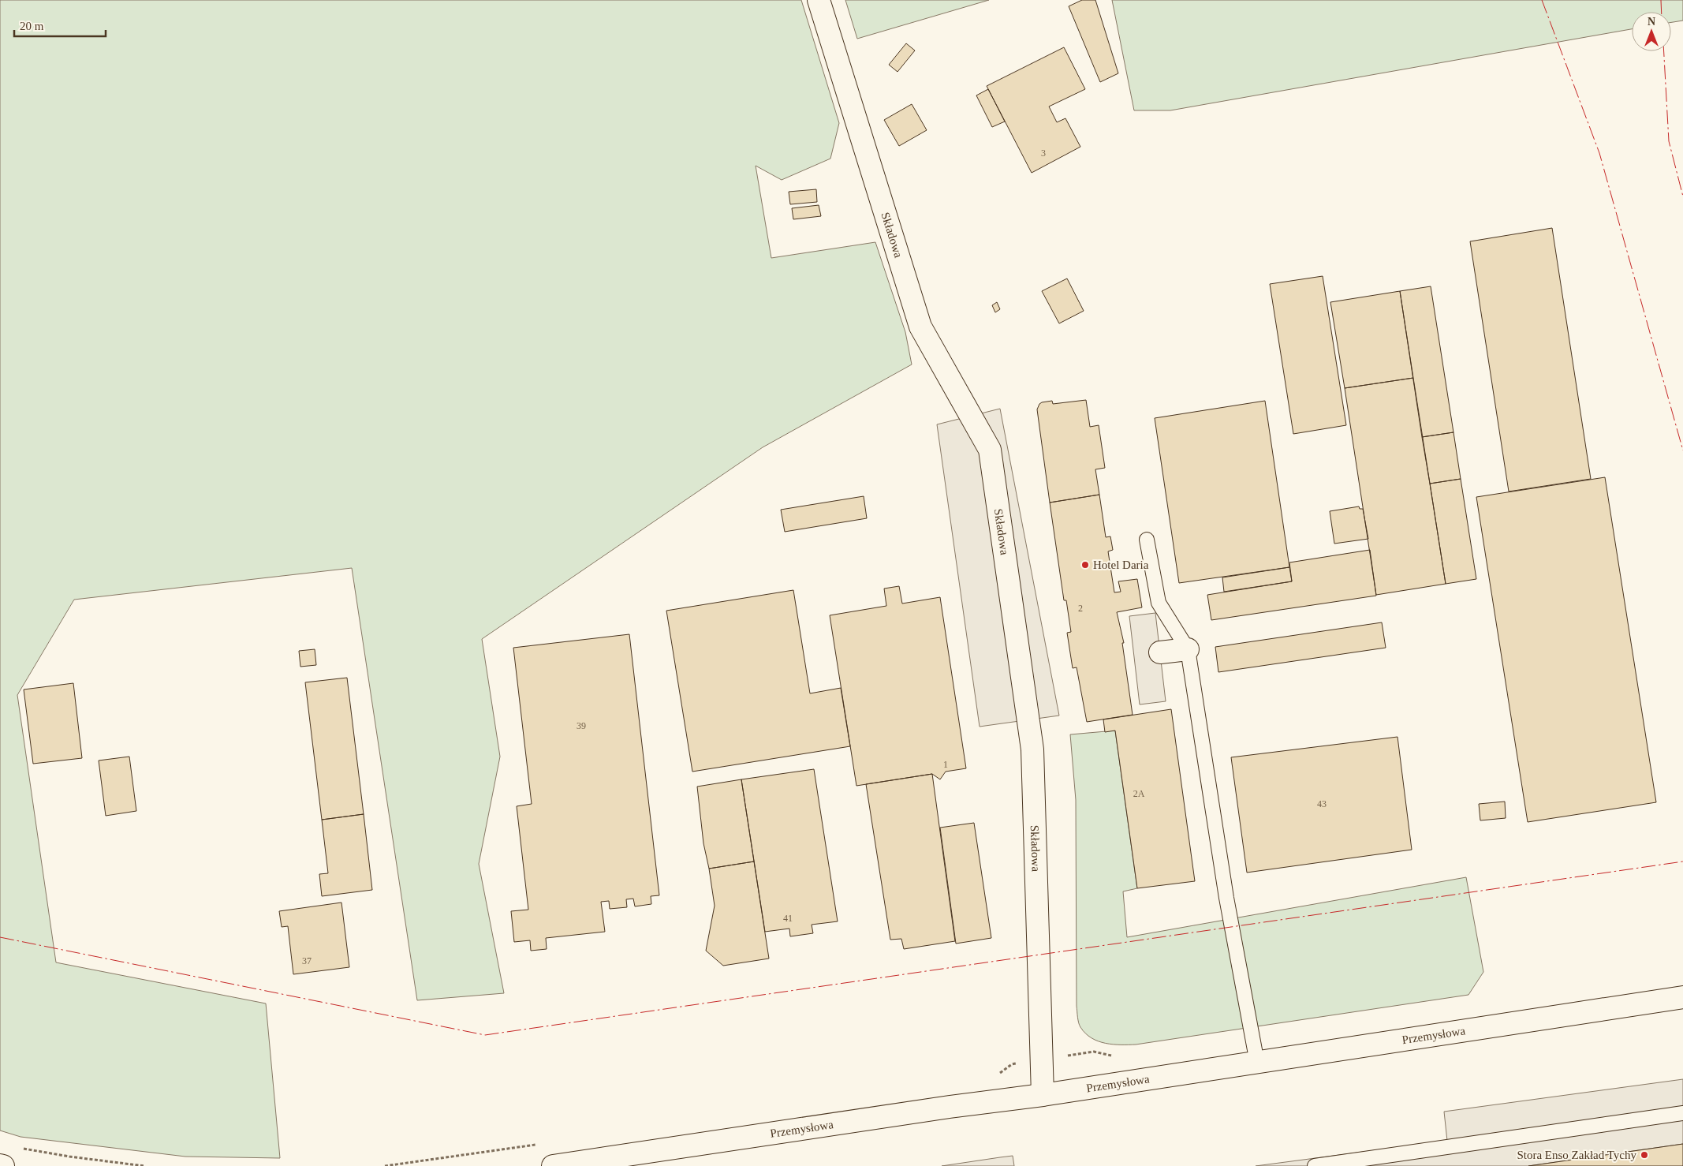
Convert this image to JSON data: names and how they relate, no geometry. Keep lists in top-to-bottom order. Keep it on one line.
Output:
{"streets":{"street":["Składowa","Przemysłowa"]},"crossings":[["Składowa","Przemysłowa"]],"places":["Hotel Daria","Stora Enso Zakład Tychy"],"house_numbers":["3","2","39","1","2A","43","41","37"],"scale_bar":"20 m","north":"top"}
